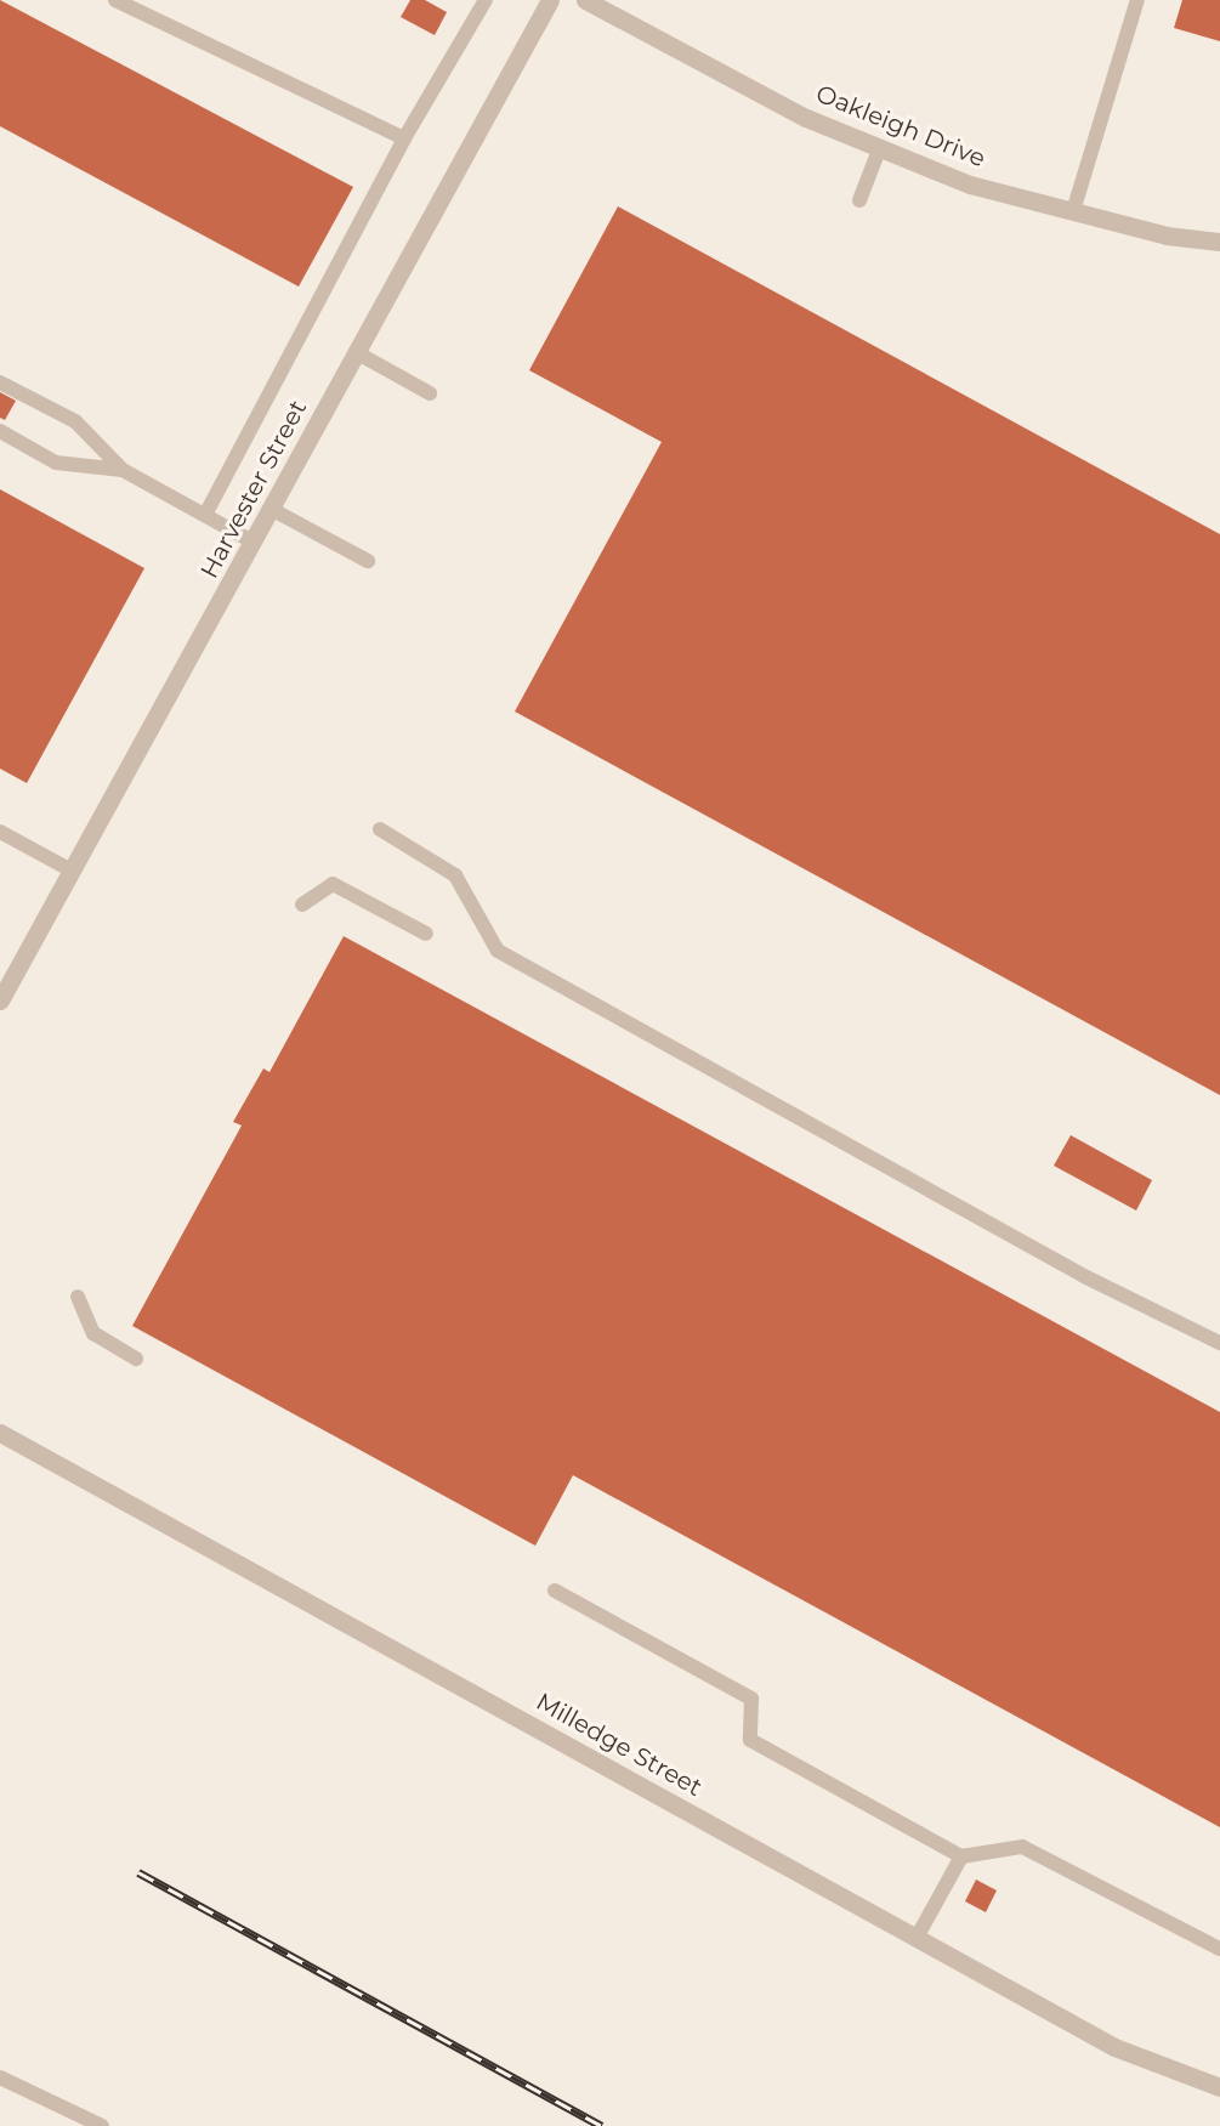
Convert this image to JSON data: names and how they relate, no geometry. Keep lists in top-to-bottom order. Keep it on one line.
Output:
{"streets":{"street":["Oakleigh Drive","Harvester Street","Milledge Street"]}}
